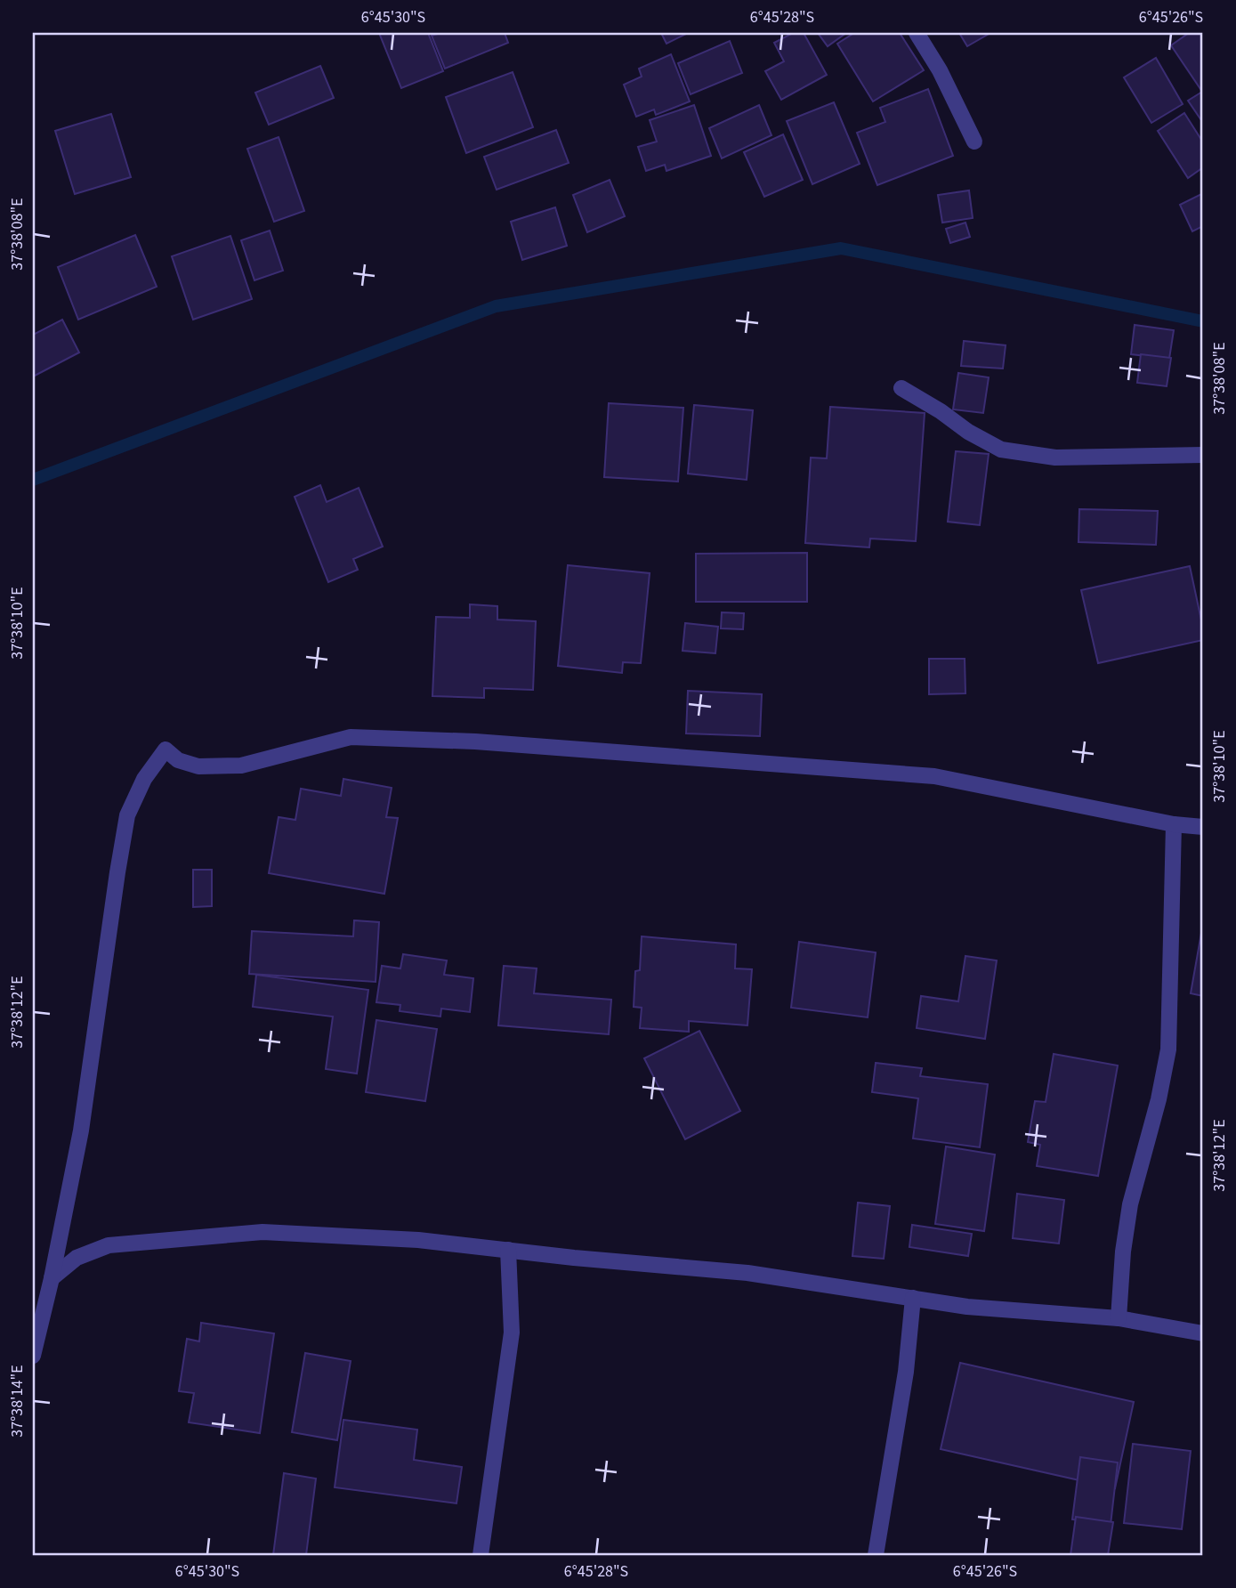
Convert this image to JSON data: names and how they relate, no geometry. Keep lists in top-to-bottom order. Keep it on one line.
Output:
{"coordinates":["6°45'30\"S","6°45'28\"S","6°45'26\"S","37°38'08\"E","37°38'10\"E","37°38'12\"E","37°38'14\"E"]}
